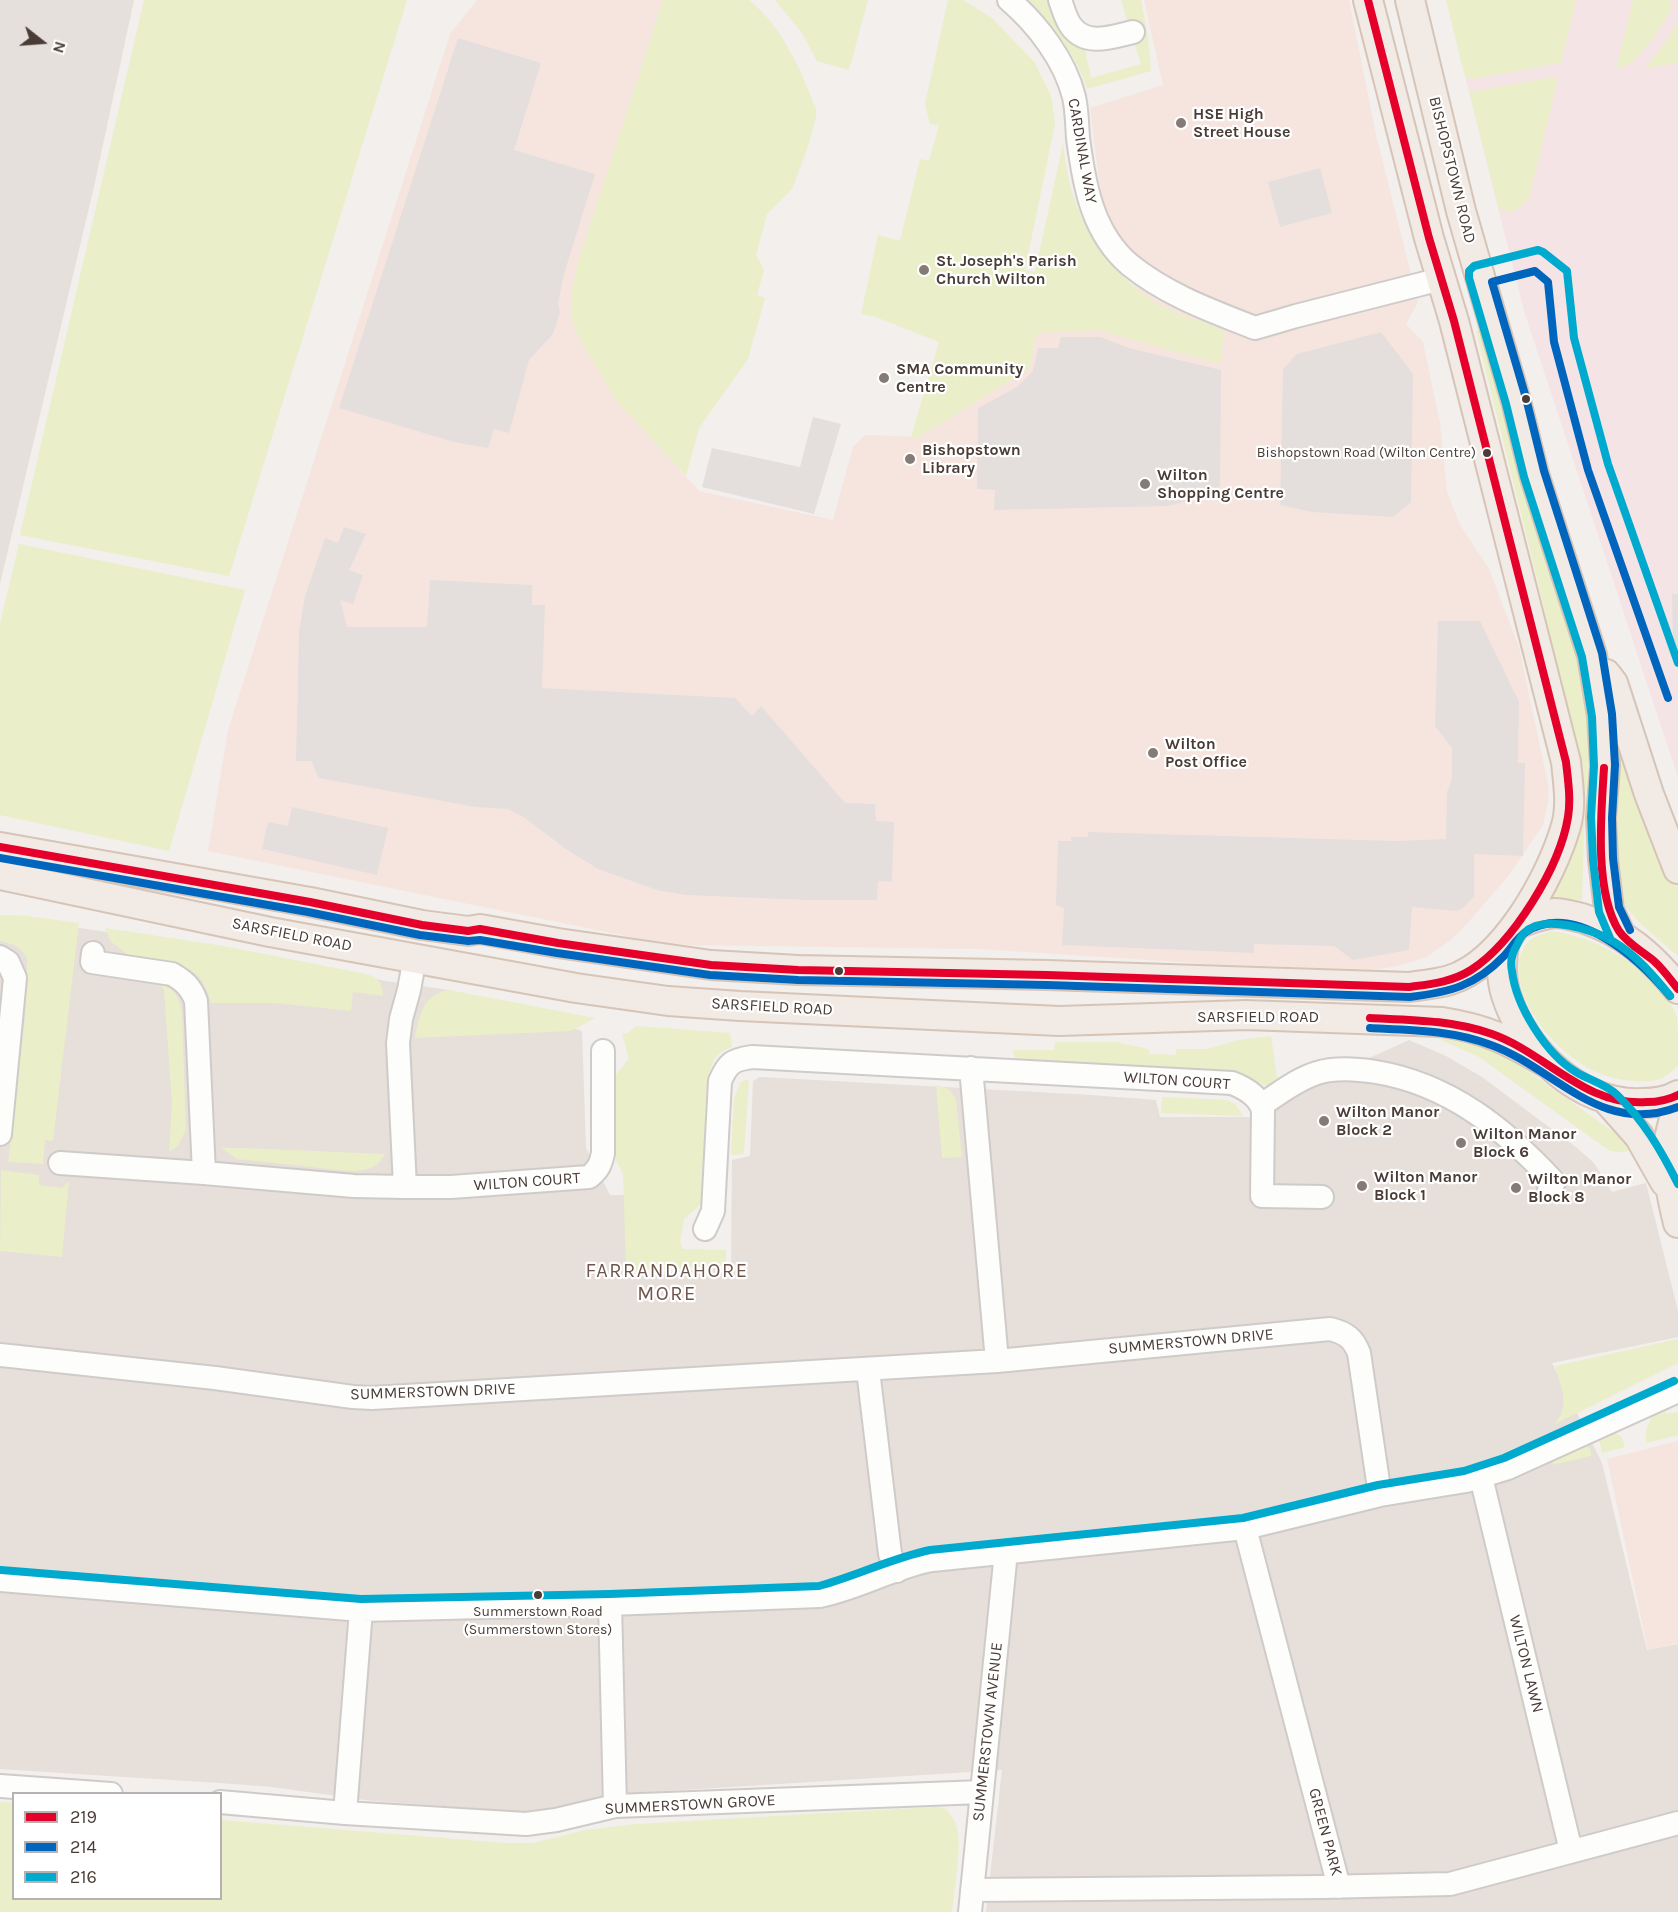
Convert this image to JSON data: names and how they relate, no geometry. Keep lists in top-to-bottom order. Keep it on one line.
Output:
{"streets":{"main road":["BISHOPSTOWN ROAD","SARSFIELD ROAD"],"street":["CARDINAL WAY","WILTON COURT","SUMMERSTOWN DRIVE","WILTON LAWN","SUMMERSTOWN AVENUE","SUMMERSTOWN GROVE","GREEN PARK"]},"crossings":[["SUMMERSTOWN AVENUE","SUMMERSTOWN GROVE"],["SUMMERSTOWN AVENUE","GREEN PARK"]],"districts":["FARRANDAHORE MORE"],"places":["HSE High Street House","St. Joseph's Parish Church Wilton","SMA Community Centre","Bishopstown Road (Wilton Centre)","Bishopstown Library","Wilton Shopping Centre","Wilton Post Office","Wilton Manor Block 2","Wilton Manor Block 6","Wilton Manor Block 1","Wilton Manor Block 8","Summerstown Road (Summerstown Stores)"],"lines":["transit line 219","transit line 216","transit line 214"],"legend":["219","214","216"],"north":"right"}
